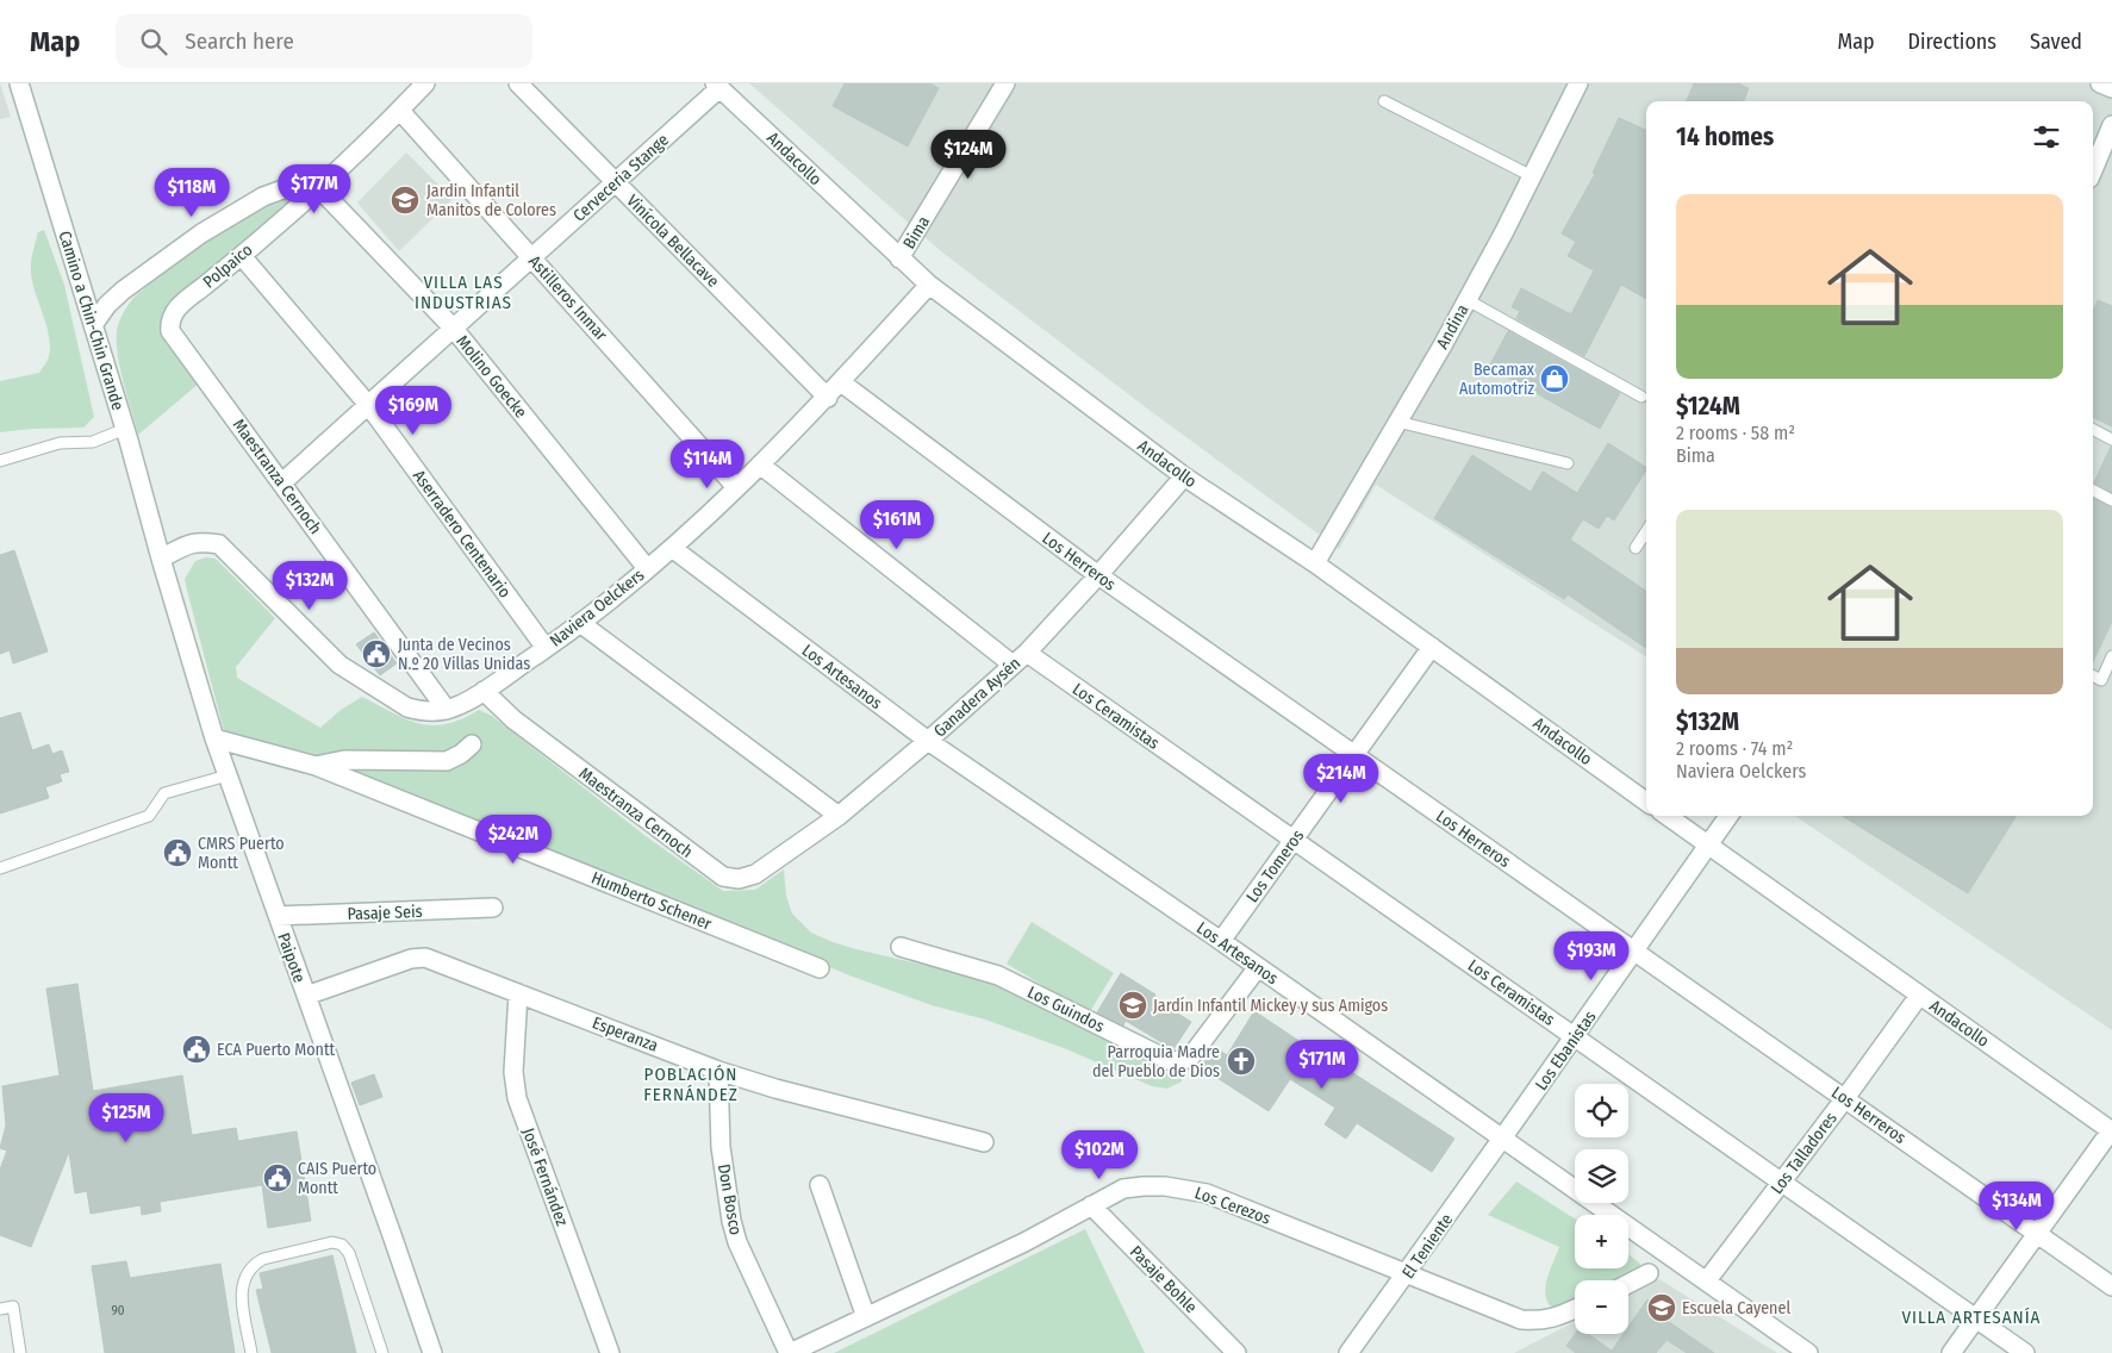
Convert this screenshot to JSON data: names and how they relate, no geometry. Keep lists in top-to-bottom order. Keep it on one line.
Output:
{"streets":{"street":["Andacollo","Cerveceria Stange","Bima","Vinícola Bellacave","Polpaico","Astilleros Inmar","Camino a Chin-Chin Grande","Andina","Molino Goecke","Maestranza Cernoch","Aserradero Centenario","Los Herreros","Naviera Oelckers","Los Artesanos","Ganadera Aysén","Los Ceramistas","Los Tomeros","Humberto Schener","Pasaje Seis","Paipote","Los Guindos","Esperanza","Los Ebanistas","Los Talladores","José Fernández","Don Bosco","Los Cerezos","El Teniente","Pasaje Bohle"]},"crossings":[["Andacollo","Cerveceria Stange"],["Andacollo","Bima"],["Andacollo","Andina"],["Andacollo","Naviera Oelckers"],["Andacollo","Ganadera Aysén"],["Andacollo","Los Tomeros"],["Andacollo","Los Ebanistas"],["Andacollo","Los Talladores"],["Cerveceria Stange","Vinícola Bellacave"],["Cerveceria Stange","Astilleros Inmar"],["Cerveceria Stange","Molino Goecke"],["Cerveceria Stange","Maestranza Cernoch"],["Cerveceria Stange","Aserradero Centenario"],["Vinícola Bellacave","Naviera Oelckers"],["Polpaico","Astilleros Inmar"],["Polpaico","Molino Goecke"],["Polpaico","Maestranza Cernoch"],["Polpaico","Aserradero Centenario"],["Astilleros Inmar","Naviera Oelckers"],["Camino a Chin-Chin Grande","Naviera Oelckers"],["Camino a Chin-Chin Grande","Paipote"],["Molino Goecke","Naviera Oelckers"],["Maestranza Cernoch","Naviera Oelckers"],["Maestranza Cernoch","Ganadera Aysén"],["Aserradero Centenario","Naviera Oelckers"],["Los Herreros","Naviera Oelckers"],["Los Herreros","Ganadera Aysén"],["Los Herreros","Los Tomeros"],["Los Herreros","Los Ebanistas"],["Los Herreros","Los Talladores"],["Naviera Oelckers","Los Artesanos"],["Naviera Oelckers","Paipote"],["Los Artesanos","Ganadera Aysén"],["Los Artesanos","Los Tomeros"],["Los Artesanos","Los Guindos"],["Los Artesanos","Los Ebanistas"],["Los Artesanos","Los Talladores"],["Los Artesanos","El Teniente"],["Ganadera Aysén","Los Ceramistas"],["Los Ceramistas","Los Tomeros"],["Los Ceramistas","Los Ebanistas"],["Los Ceramistas","Los Talladores"],["Humberto Schener","Paipote"],["Pasaje Seis","Paipote"],["Paipote","Esperanza"],["Esperanza","José Fernández"],["Esperanza","Don Bosco"],["Los Ebanistas","El Teniente"],["Don Bosco","Los Cerezos"],["Los Cerezos","El Teniente"],["Los Cerezos","Pasaje Bohle"]],"districts":["VILLA LAS INDUSTRIAS","POBLACIÓN FERNÁNDEZ","VILLA ARTESANÍA"],"places":{"school or university":["Jardin Infantil Manitos de Colores","Jardín Infantil Mickey y sus Amigos","Escuela Cayenel"],"shop":["Becamax Automotriz"],"public building":["Junta de Vecinos N.º 20 Villas Unidas","CMRS Puerto Montt","ECA Puerto Montt","CAIS Puerto Montt"],"church":["Parroquia Madre del Pueblo de Dios"]},"house_numbers":["90"],"page":{"header":"Map","search":"Search here","nav":["Map","Directions","Saved"],"heading":"14 homes","price":["$124M","$177M","$118M","$169M","$114M","$161M","$132M","$214M","$242M","$193M","$171M","$125M","$102M","$134M"],"list":[{"name":"$124M","note":"2 rooms · 58 m² · Bima"},{"name":"$132M","note":"2 rooms · 74 m² · Naviera Oelckers"}],"map_buttons":["+","−"]}}
